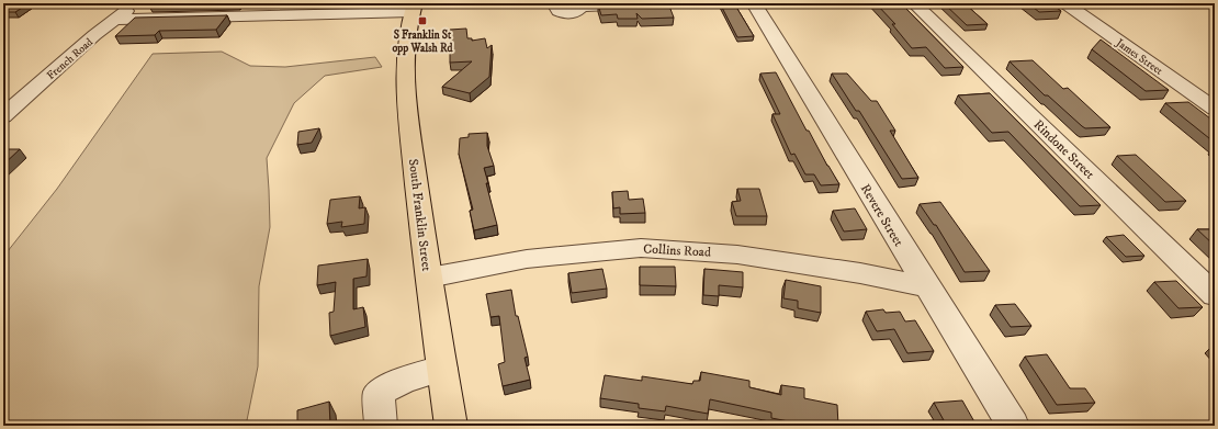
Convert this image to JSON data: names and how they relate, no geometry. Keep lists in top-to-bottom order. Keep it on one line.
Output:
{"streets":{"main road":["South Franklin Street"],"street":["James Street","French Road","Rindone Street","Revere Street","Collins Road"]},"crossings":[["South Franklin Street","Collins Road"],["Revere Street","Collins Road"]],"places":{"transit":["S Franklin St opp Walsh Rd"]}}
